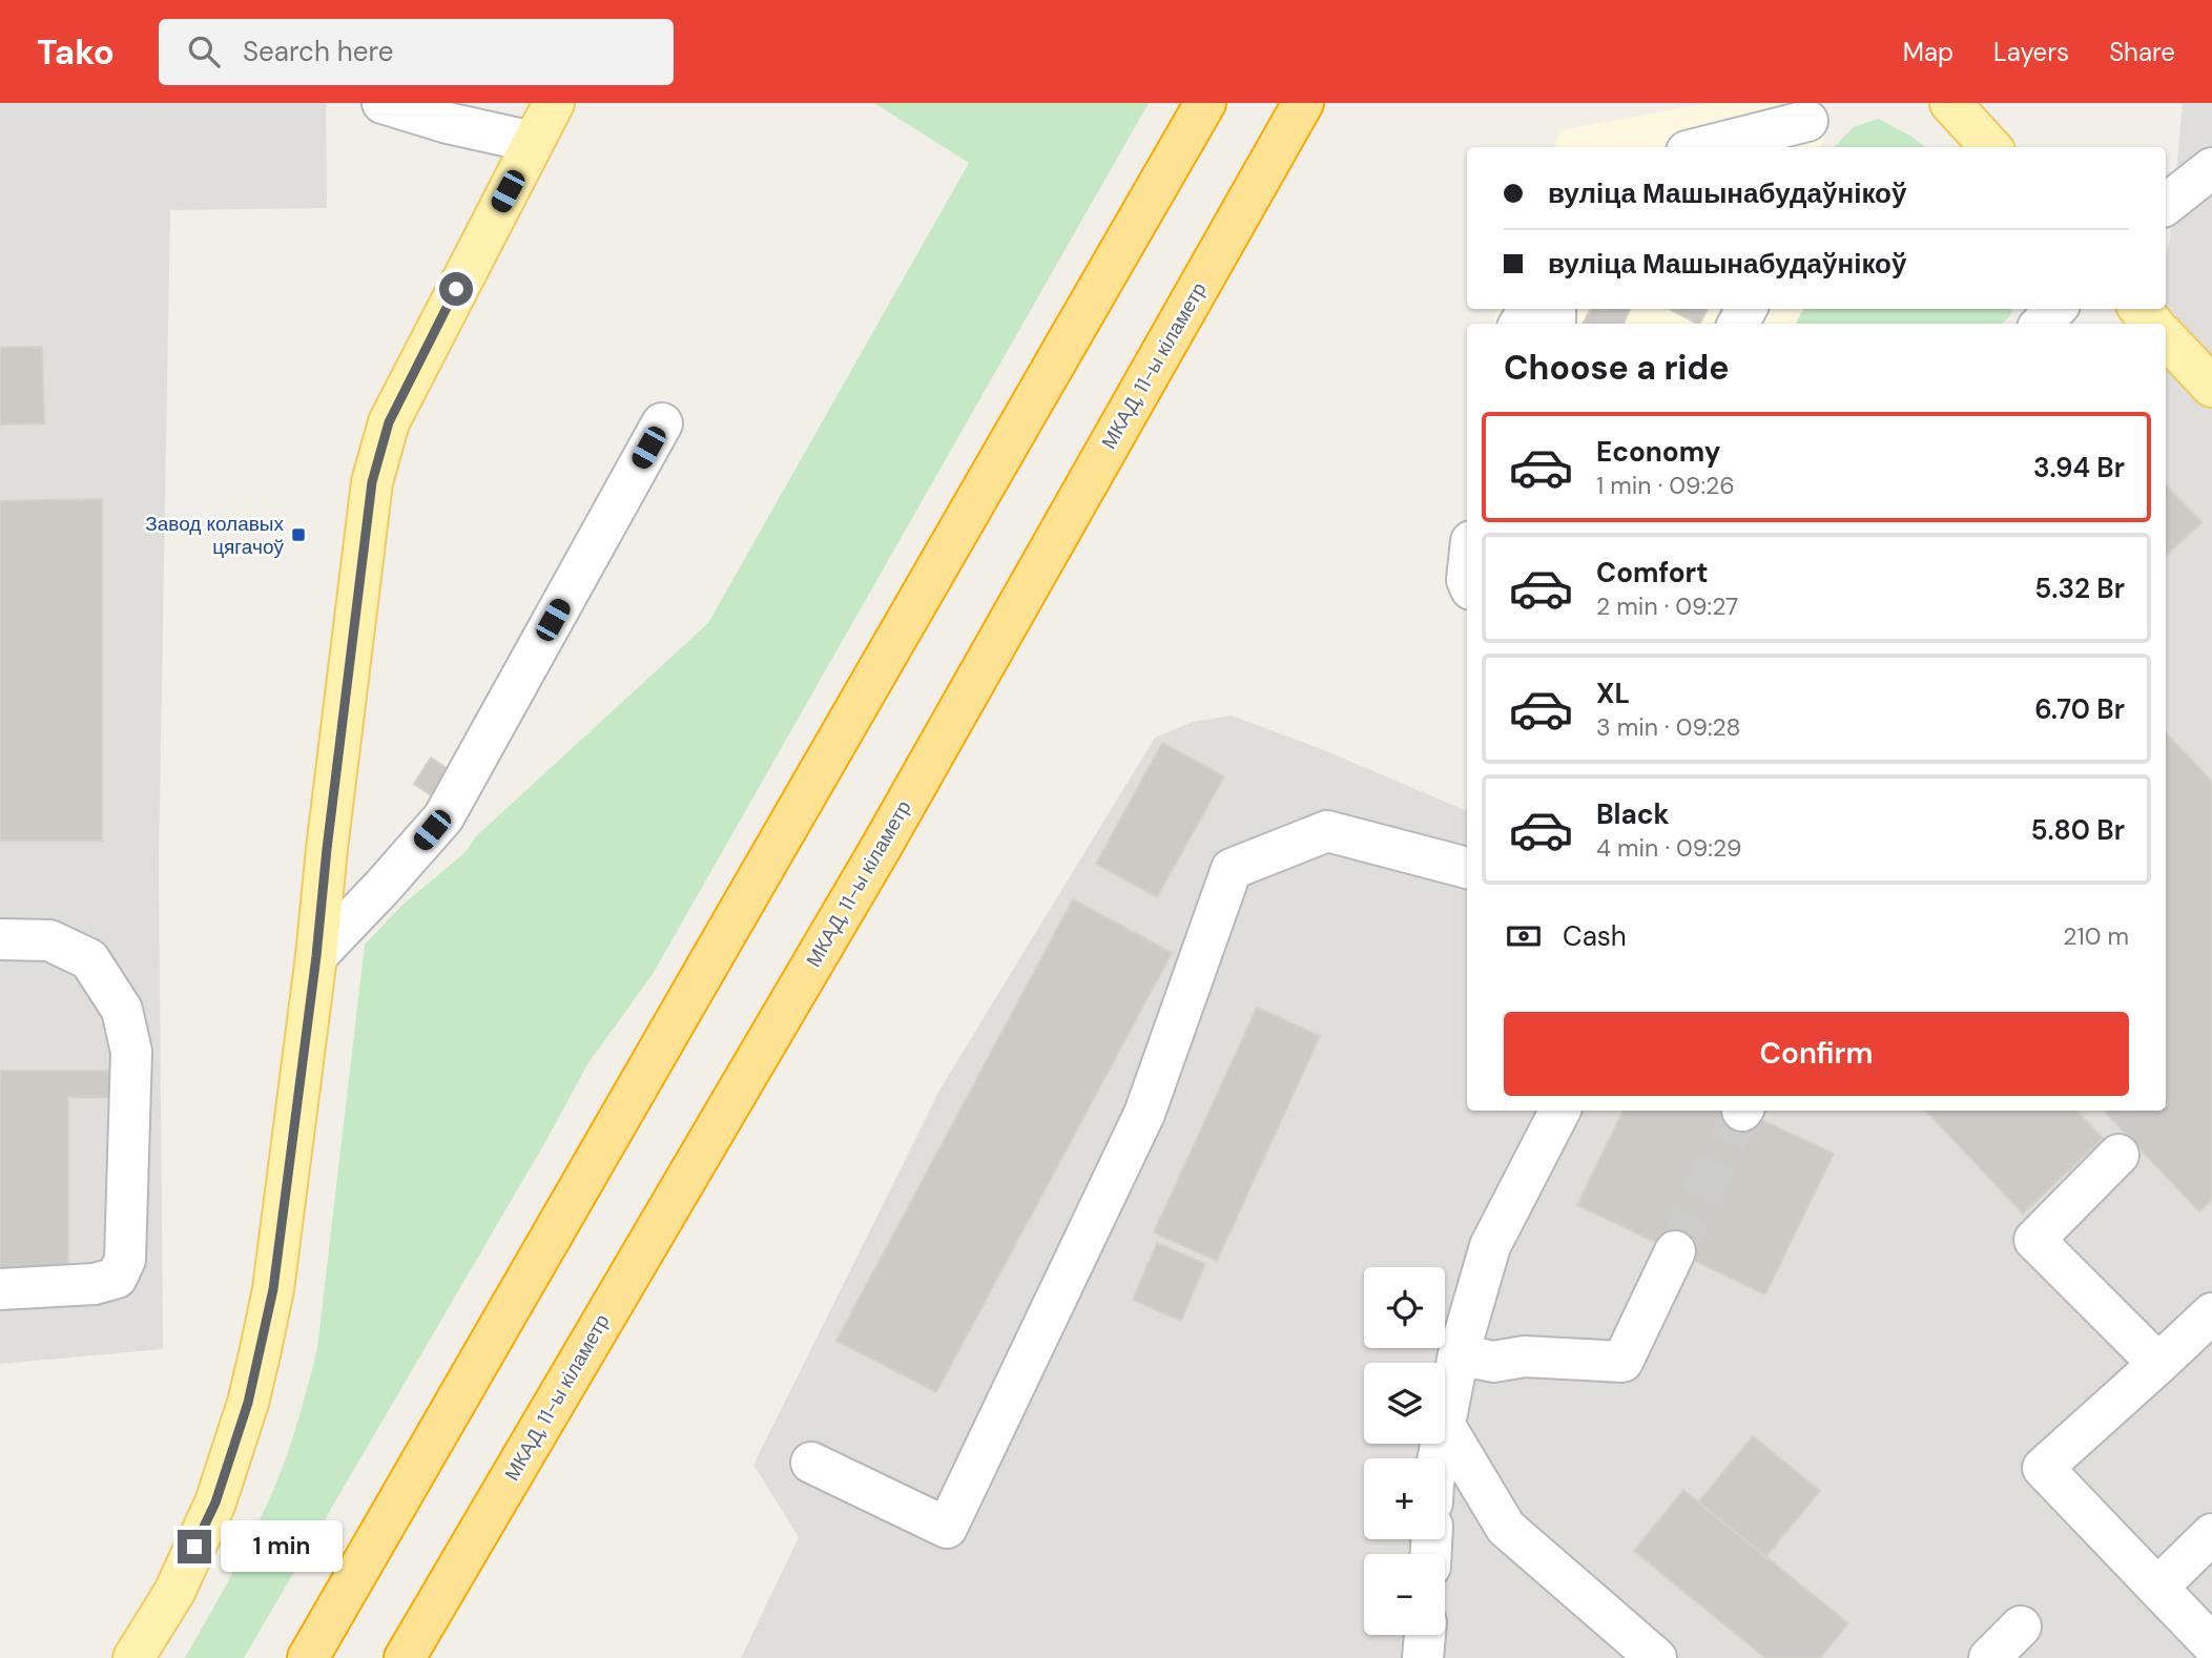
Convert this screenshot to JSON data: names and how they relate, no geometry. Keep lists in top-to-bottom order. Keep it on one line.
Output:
{"streets":{"highway":["МКАД, 11-ы кіламетр"]},"places":{"transit":["Завод колавых цягачоў"]},"page":{"header":"Tako","search":"Search here","nav":["Map","Layers","Share"],"banner":["вуліца Машынабудаўнікоў","вуліца Машынабудаўнікоў"],"heading":"Choose a ride","list":[{"name":"Economy","note":"1 min · 09:26","value":"3.94 Br"},{"name":"Comfort","note":"2 min · 09:27","value":"5.32 Br"},{"name":"XL","note":"3 min · 09:28","value":"6.70 Br"},{"name":"Black","note":"4 min · 09:29","value":"5.80 Br"}],"pay":["Cash","210 m"],"buttons":"Confirm","map_buttons":["+","−"],"bubble":"1 min"}}
